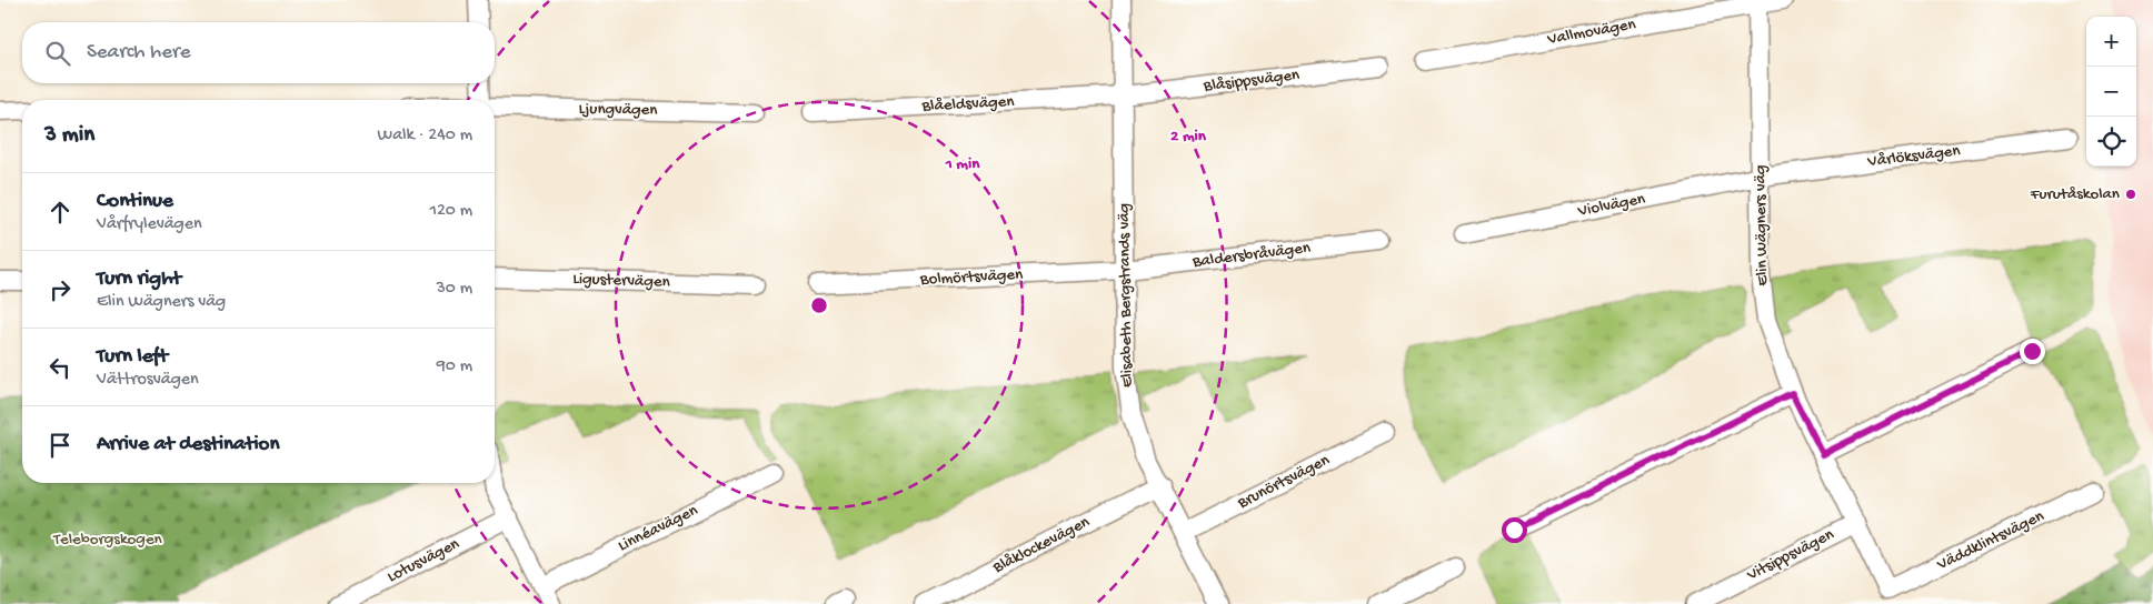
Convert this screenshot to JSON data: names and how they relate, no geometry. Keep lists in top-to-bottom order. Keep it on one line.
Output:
{"streets":{"street":["Vallmovägen","Blåsippsvägen","Blåeldsvägen","Ljungvägen","Vårlöksvägen","Violvägen","Elin Wägners väg","Baldersbråvägen","Bolmörtsvägen","Ligustervägen","Elisabeth Bergstrands väg","Brunörtsvägen","Linnéavägen","Väddklintsvägen","Blåklockevägen","Vitsippsvägen","Lotusvägen"]},"crossings":[["Vallmovägen","Elin Wägners väg"],["Blåsippsvägen","Blåeldsvägen"],["Blåsippsvägen","Elisabeth Bergstrands väg"],["Blåeldsvägen","Elisabeth Bergstrands väg"],["Vårlöksvägen","Violvägen"],["Vårlöksvägen","Elin Wägners väg"],["Violvägen","Elin Wägners väg"],["Elin Wägners väg","Väddklintsvägen"],["Elin Wägners väg","Vitsippsvägen"],["Baldersbråvägen","Bolmörtsvägen"],["Baldersbråvägen","Elisabeth Bergstrands väg"],["Bolmörtsvägen","Elisabeth Bergstrands väg"],["Elisabeth Bergstrands väg","Brunörtsvägen"],["Elisabeth Bergstrands väg","Blåklockevägen"]],"parks":["Teleborgskogen"],"places":["Furutåskolan"],"page":{"map_buttons":["+","−"],"search":"Search here","heading":["3 min","Walk · 240 m"],"list":[["Continue","Vårfrylevägen","120 m"],["Turn right","Elin Wägners väg","30 m"],["Turn left","Vättrosvägen","90 m"],"Arrive at destination"]},"rings":["2 min","1 min"]}
